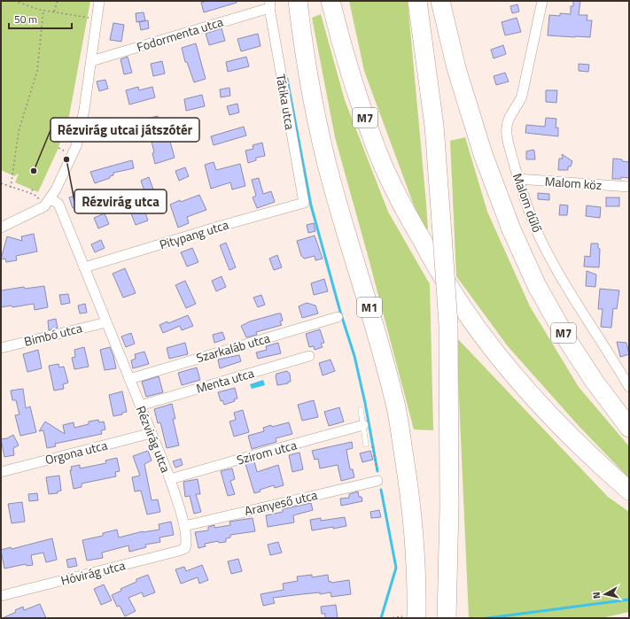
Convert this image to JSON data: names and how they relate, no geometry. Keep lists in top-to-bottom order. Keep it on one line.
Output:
{"streets":{"highway":["M7","M1"],"street":["Fodormenta utca","Tátika utca","Malom köz","Malom dűlő","Pitypang utca","Bimbó utca","Szarkaláb utca","Menta utca","Rézvirág utca","Orgona utca","Szirom utca","Aranyeső utca","Hóvirág utca"]},"crossings":[["Fodormenta utca","Tátika utca"],["Tátika utca","Pitypang utca"],["Malom köz","Malom dűlő"],["Pitypang utca","Rézvirág utca"],["Bimbó utca","Rézvirág utca"],["Szarkaláb utca","Rézvirág utca"],["Menta utca","Rézvirág utca"],["Rézvirág utca","Orgona utca"],["Rézvirág utca","Szirom utca"],["Rézvirág utca","Aranyeső utca"],["Rézvirág utca","Hóvirág utca"]],"places":["Rézvirág utca","Rézvirág utcai játszótér"],"scale_bar":"50 m","north":"left"}
